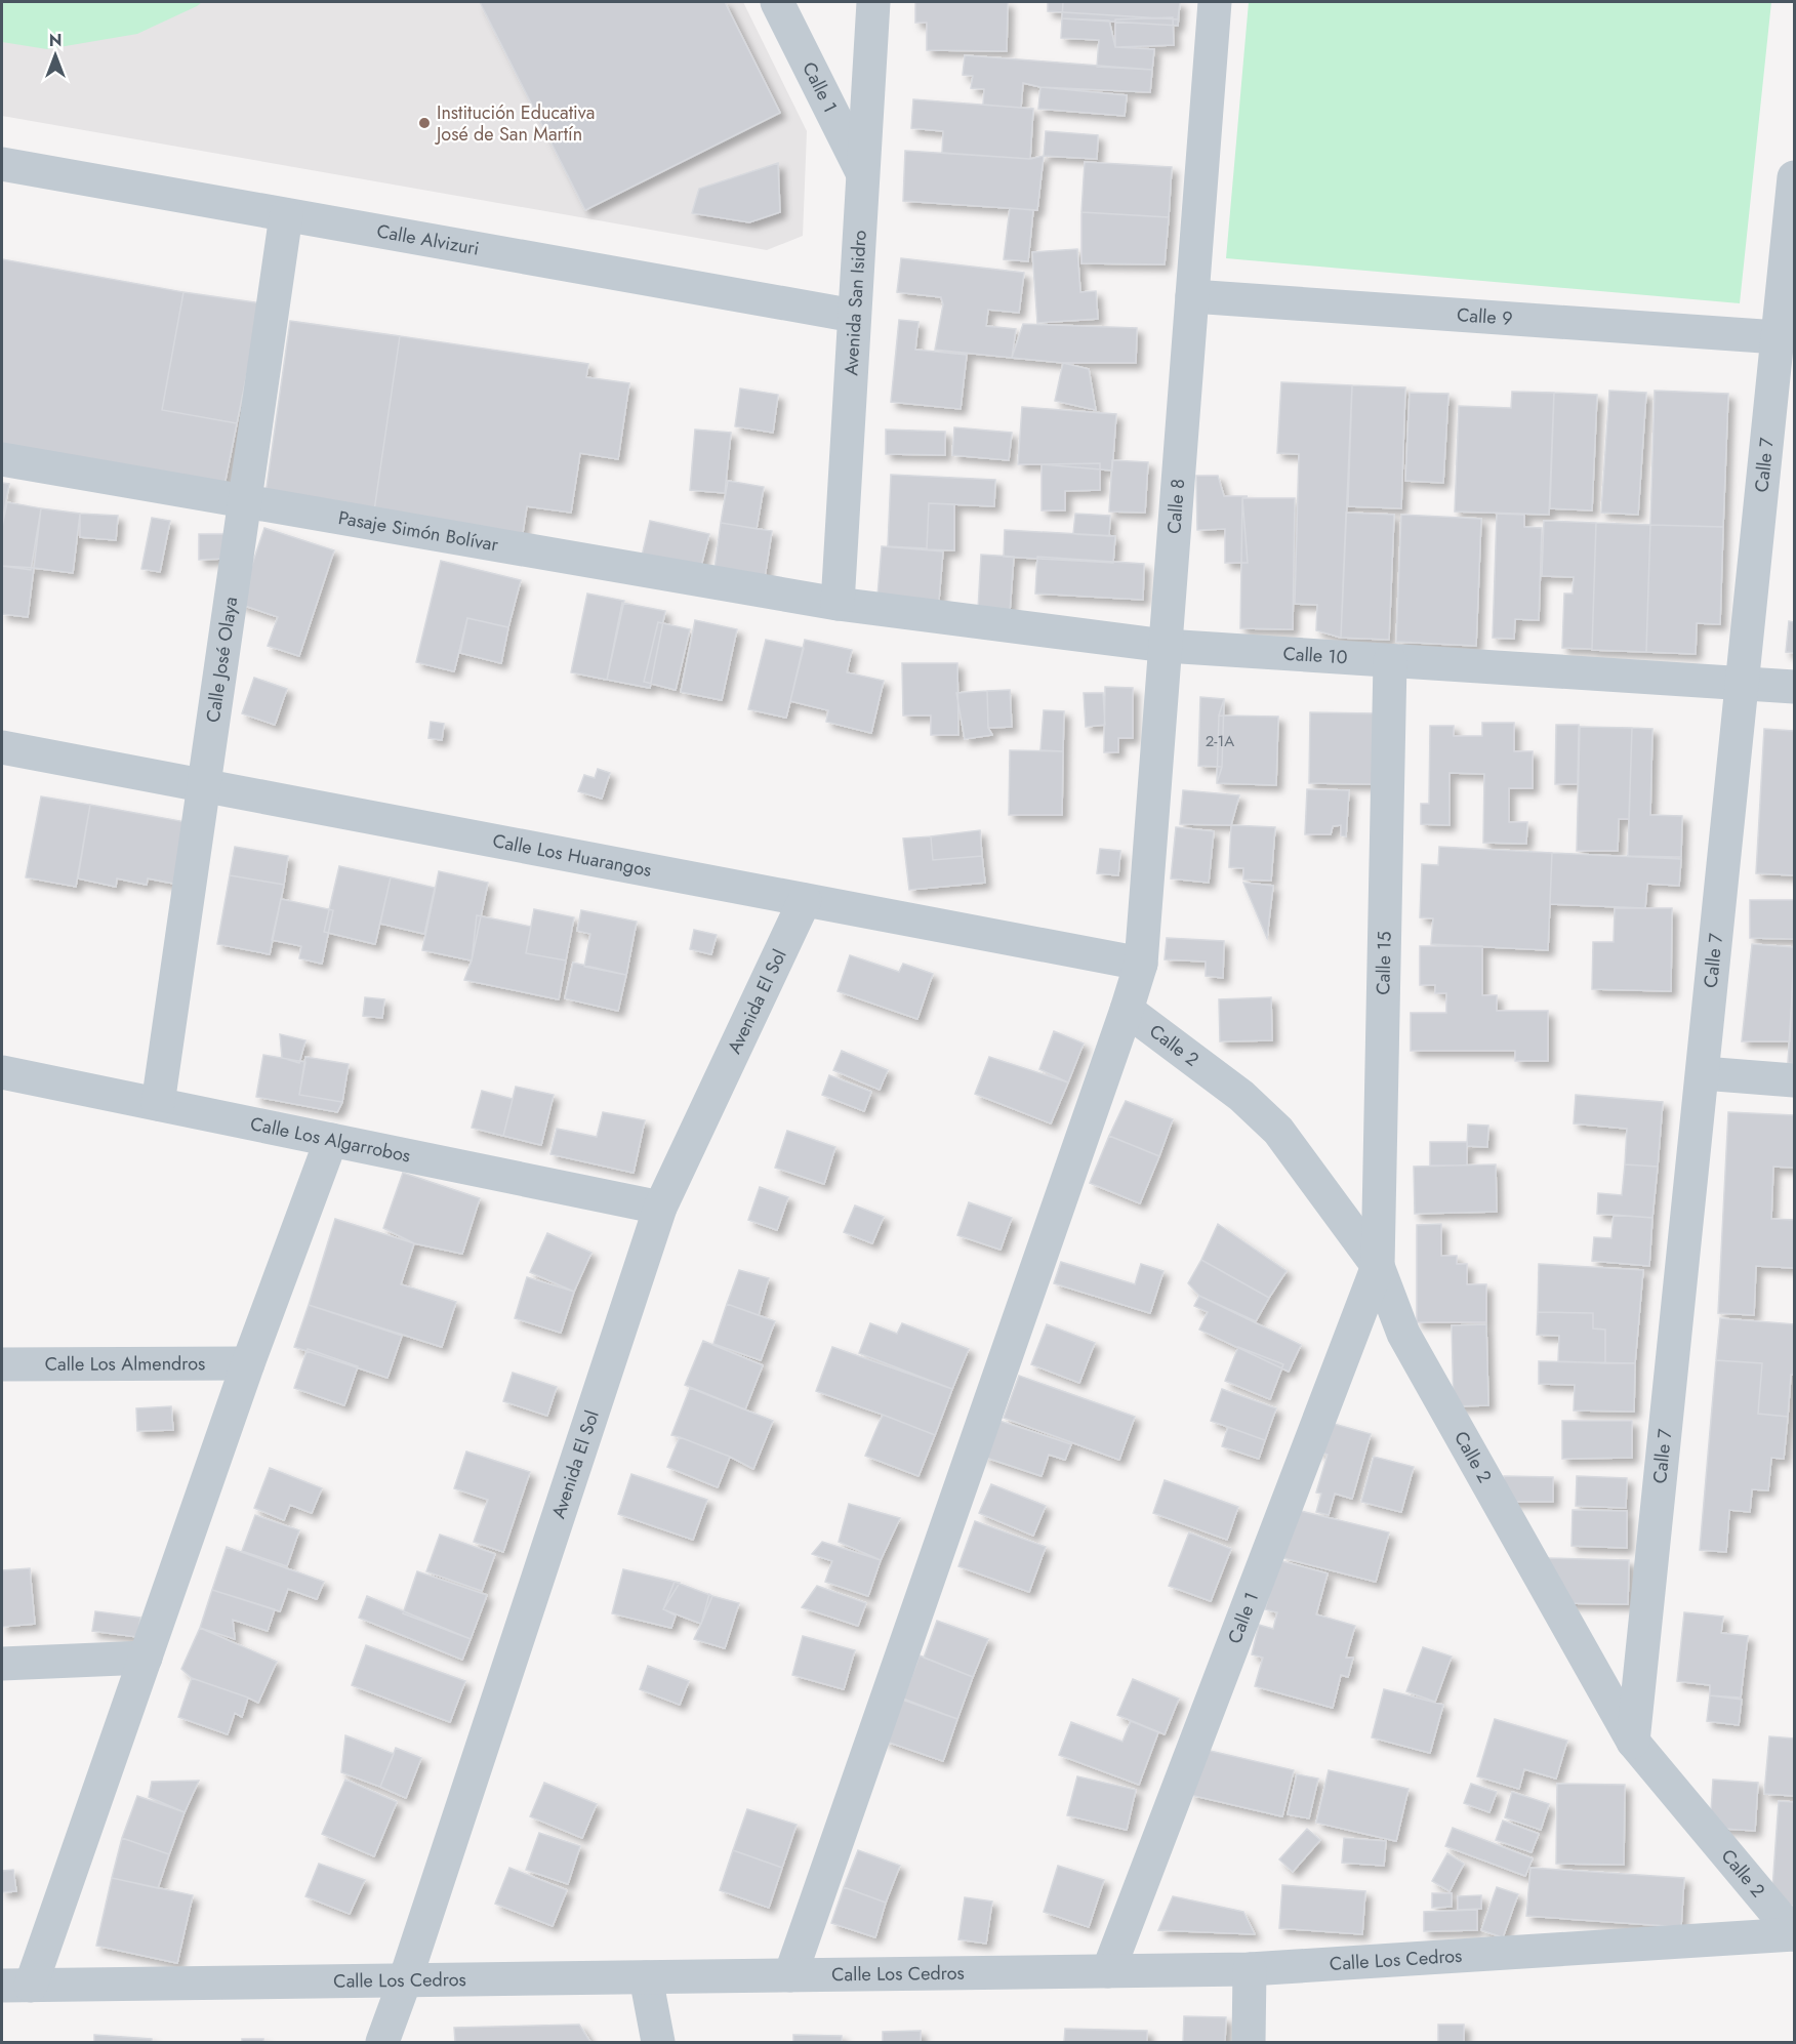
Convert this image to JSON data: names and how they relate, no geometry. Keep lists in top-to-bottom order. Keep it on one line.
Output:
{"streets":{"street":["Calle 1","Calle Alvizuri","Avenida San Isidro","Calle 9","Calle 7","Calle 8","Pasaje Simón Bolívar","Calle 10","Calle José Olaya","Calle Los Huarangos","Calle 15","Avenida El Sol","Calle 2","Calle Los Algarrobos","Calle Los Almendros","Calle Los Cedros"]},"crossings":[["Calle 1","Avenida San Isidro"],["Calle 1","Calle 15"],["Calle 1","Calle 2"],["Calle 1","Calle Los Cedros"],["Calle Alvizuri","Avenida San Isidro"],["Calle Alvizuri","Calle José Olaya"],["Avenida San Isidro","Pasaje Simón Bolívar"],["Avenida San Isidro","Calle 10"],["Calle 9","Calle 7"],["Calle 9","Calle 8"],["Calle 7","Calle 10"],["Calle 7","Calle 2"],["Calle 8","Calle 10"],["Calle 8","Calle Los Huarangos"],["Calle 8","Calle 2"],["Calle 8","Calle Los Cedros"],["Pasaje Simón Bolívar","Calle 10"],["Pasaje Simón Bolívar","Calle José Olaya"],["Calle 10","Calle 15"],["Calle José Olaya","Calle Los Huarangos"],["Calle José Olaya","Calle Los Algarrobos"],["Calle Los Huarangos","Avenida El Sol"],["Calle 15","Calle 2"],["Avenida El Sol","Calle Los Algarrobos"],["Avenida El Sol","Calle Los Cedros"],["Calle 2","Calle Los Cedros"]],"places":["Institución Educativa José de San Martín"],"house_numbers":["2-1A"],"north":"top"}
